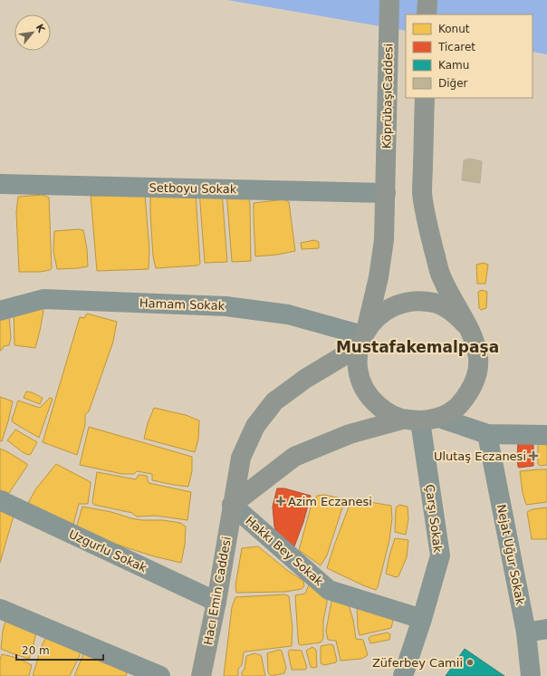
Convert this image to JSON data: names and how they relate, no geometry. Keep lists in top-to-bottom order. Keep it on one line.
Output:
{"streets":{"main road":["KöprübaşıCaddesi","Hacı Emin Caddesi"],"street":["Setboyu Sokak","Hamam Sokak","Çarşı Sokak","Uzgurlu Sokak","Hakkı Bey Sokak","Nejat Uğur Sokak"]},"crossings":[["KöprübaşıCaddesi","Setboyu Sokak"],["KöprübaşıCaddesi","Hamam Sokak"],["KöprübaşıCaddesi","Çarşı Sokak"],["KöprübaşıCaddesi","Hacı Emin Caddesi"],["Hamam Sokak","Çarşı Sokak"],["Hamam Sokak","Hacı Emin Caddesi"],["Çarşı Sokak","Hakkı Bey Sokak"],["Çarşı Sokak","Hacı Emin Caddesi"],["Uzgurlu Sokak","Hacı Emin Caddesi"],["Hakkı Bey Sokak","Hacı Emin Caddesi"]],"districts":["Mustafakemalpaşa"],"places":{"health":["Ulutaş Eczanesi","Azim Eczanesi"],"other":["Züferbey Camii"]},"legend":["Konut","Ticaret","Kamu","Diğer"],"scale_bar":"20 m","north":"top right"}
